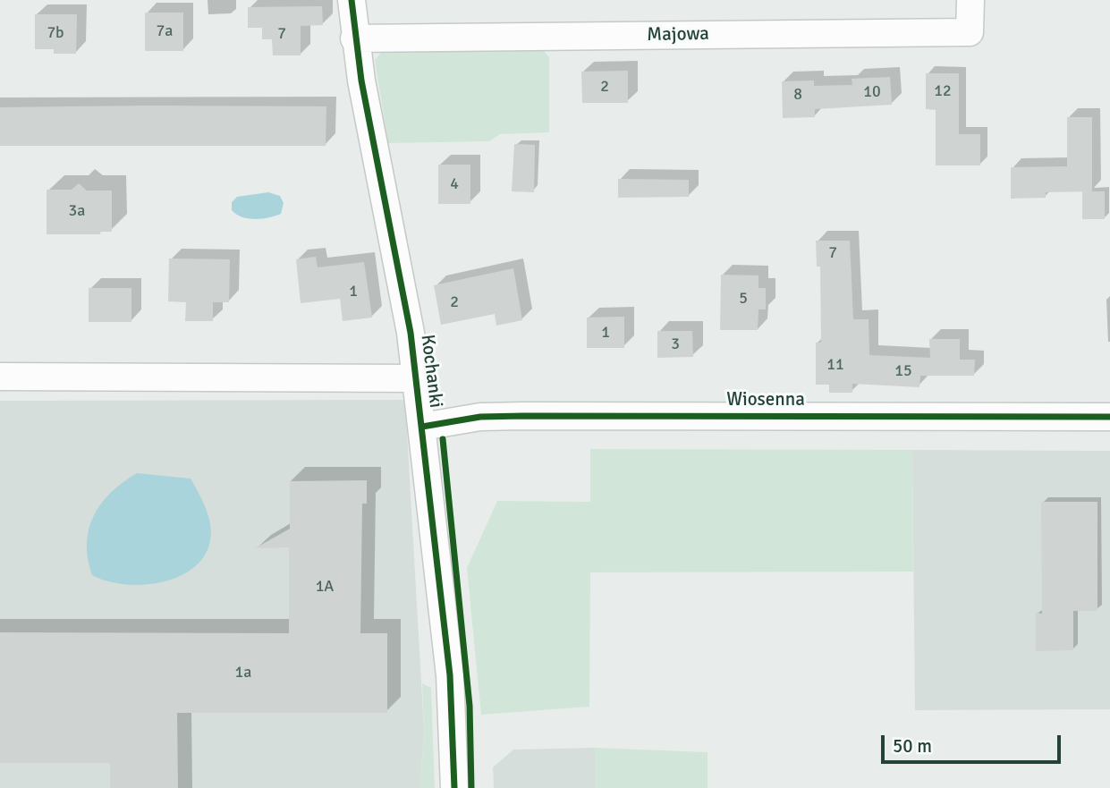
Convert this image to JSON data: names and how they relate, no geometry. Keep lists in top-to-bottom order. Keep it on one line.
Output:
{"streets":{"street":["Majowa","Kochanki","Wiosenna"]},"crossings":[["Majowa","Kochanki"],["Kochanki","Wiosenna"]],"house_numbers":["7a","7b","7","2","12","10","8","4","3a","7","1","5","2","1","3","11","15","1A","1a"],"scale_bar":"50 m"}
